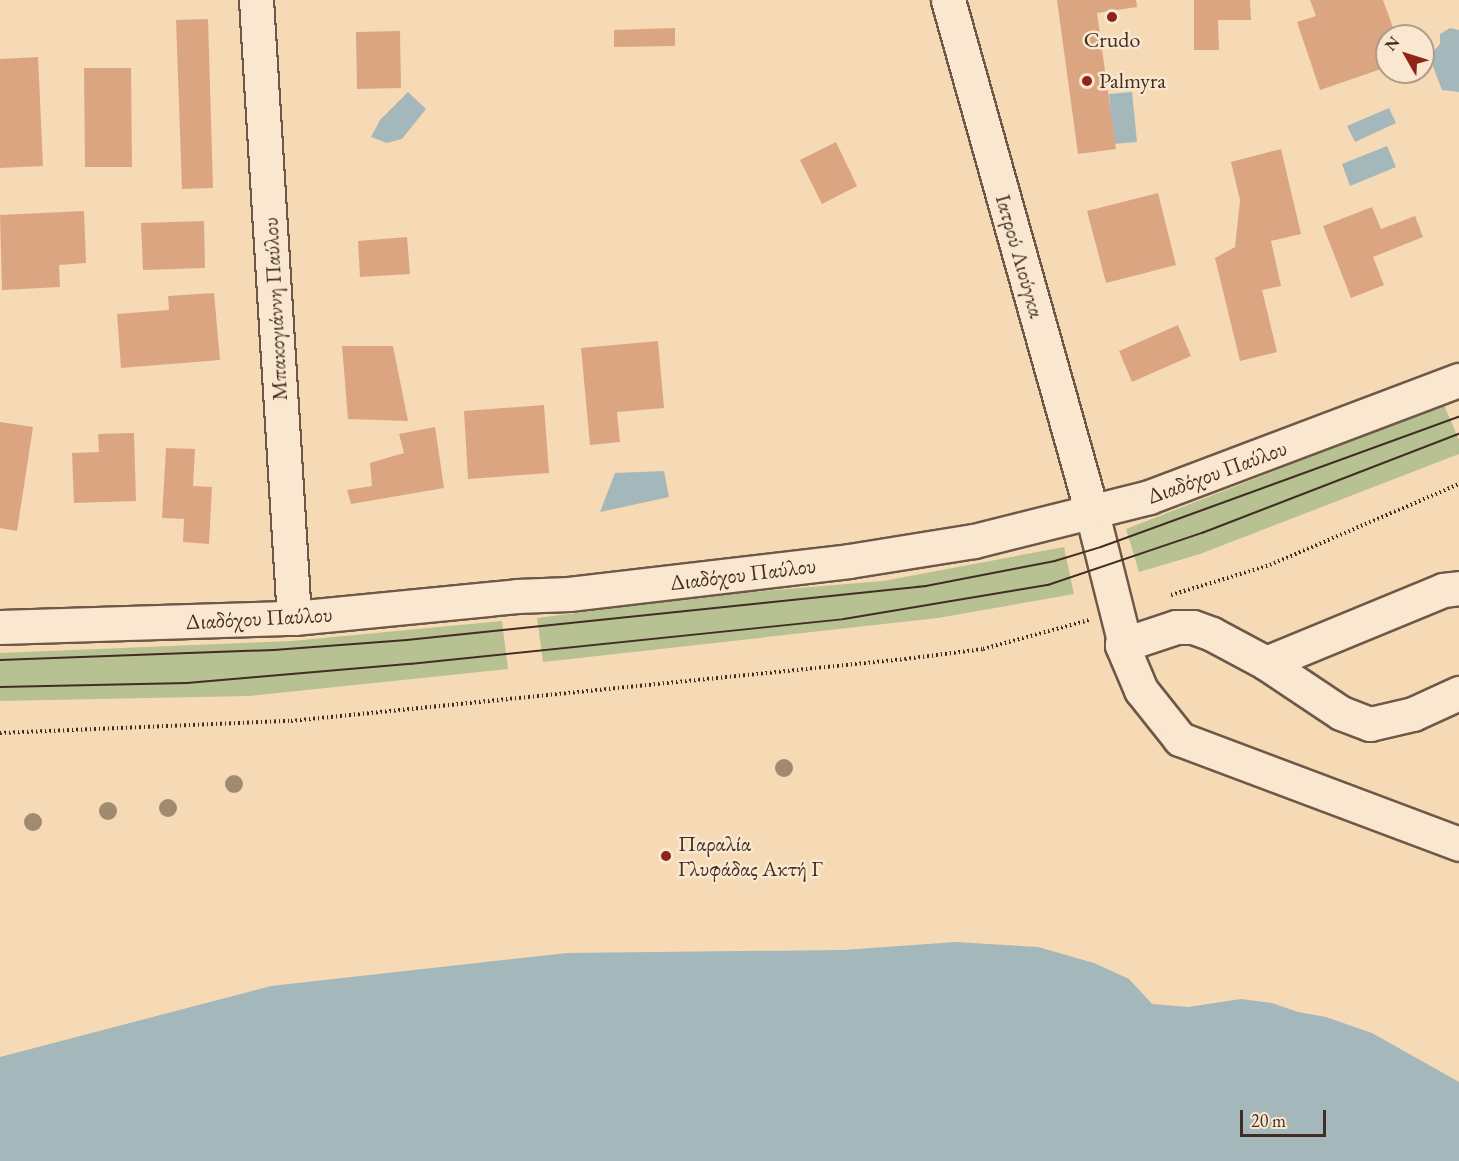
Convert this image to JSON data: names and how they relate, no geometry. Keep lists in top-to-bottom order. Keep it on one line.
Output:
{"streets":{"street":["Ιατρού Λιούγκα","Μπακογιάννη Παύλου","Διαδόχου Παύλου"]},"crossings":[["Ιατρού Λιούγκα","Διαδόχου Παύλου"],["Μπακογιάννη Παύλου","Διαδόχου Παύλου"]],"places":["Crudo","Palmyra","Παραλία Γλυφάδας Ακτή Γ"],"scale_bar":"20 m","north":"top left"}
